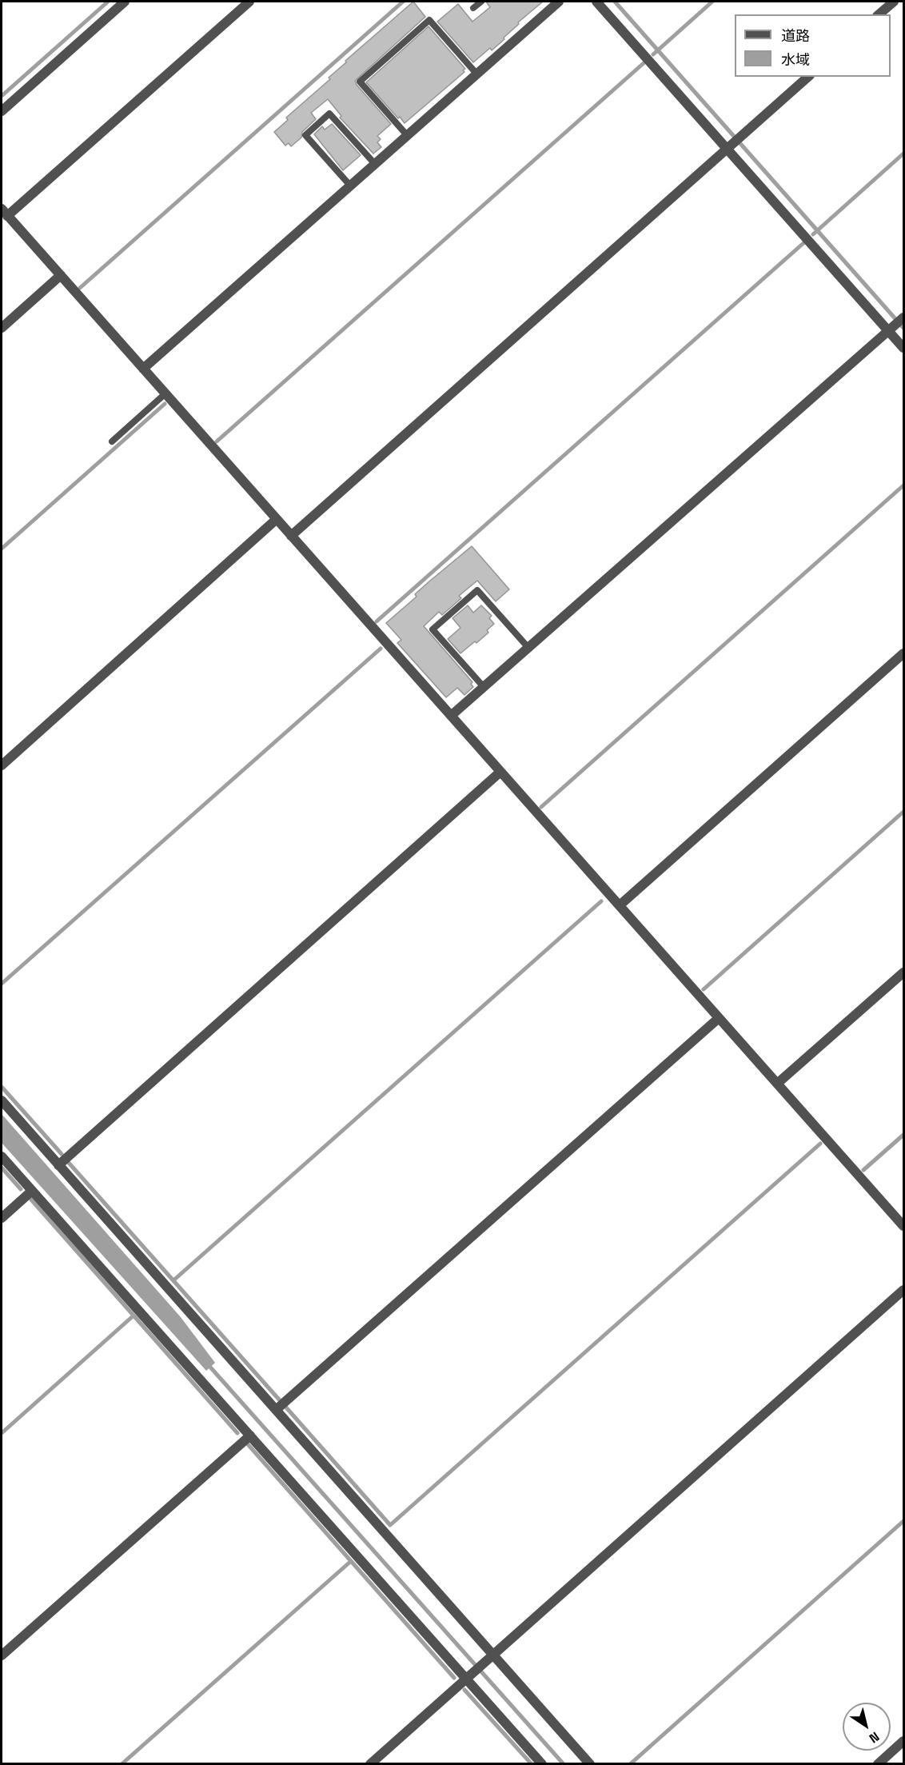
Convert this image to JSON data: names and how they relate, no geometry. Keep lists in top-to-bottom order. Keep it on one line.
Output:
{"legend":["道路","水域"],"north":"bottom right"}
